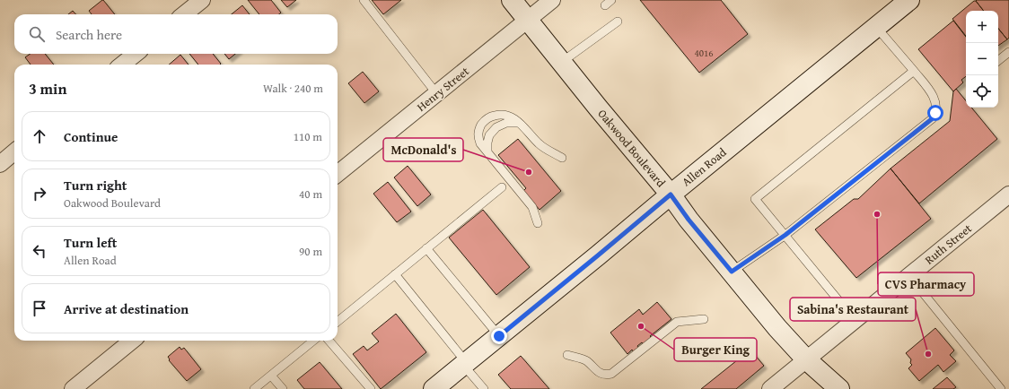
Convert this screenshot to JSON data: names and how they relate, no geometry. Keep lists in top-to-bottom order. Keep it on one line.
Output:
{"streets":{"main road":["Oakwood Boulevard","Allen Road"],"street":["Henry Street","Ruth Street"]},"crossings":[["Henry Street","Oakwood Boulevard"],["Oakwood Boulevard","Allen Road"],["Oakwood Boulevard","Ruth Street"]],"places":["McDonald's","CVS Pharmacy","Burger King","Sabina's Restaurant"],"house_numbers":["4016"],"page":{"map_buttons":["+","−"],"search":"Search here","heading":["3 min","Walk · 240 m"],"list":[["Continue","110 m"],["Turn right","Oakwood Boulevard","40 m"],["Turn left","Allen Road","90 m"],"Arrive at destination"]}}
